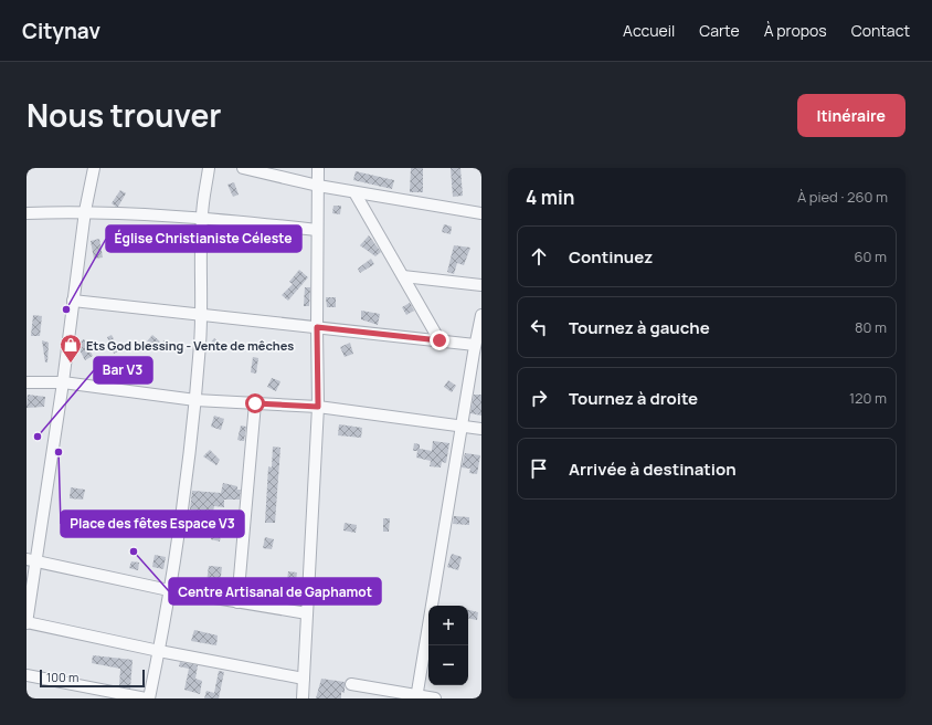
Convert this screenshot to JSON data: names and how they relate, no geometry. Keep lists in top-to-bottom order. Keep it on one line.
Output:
{"places":{"other":["Église Christianiste Céleste","Bar V3","Place des fêtes Espace V3","Centre Artisanal de Gaphamot"],"shop":["Ets God blessing - Vente de mêches"]},"scale_bar":"100 m","page":{"header":"Citynav","nav":["Accueil","Carte","À propos","Contact"],"title":"Nous trouver","buttons":"Itinéraire","heading":["4 min","À pied · 260 m"],"list":[["Continuez","60 m"],["Tournez à gauche","80 m"],["Tournez à droite","120 m"],"Arrivée à destination"],"map_buttons":["+","−"],"scale":"100 m"}}
